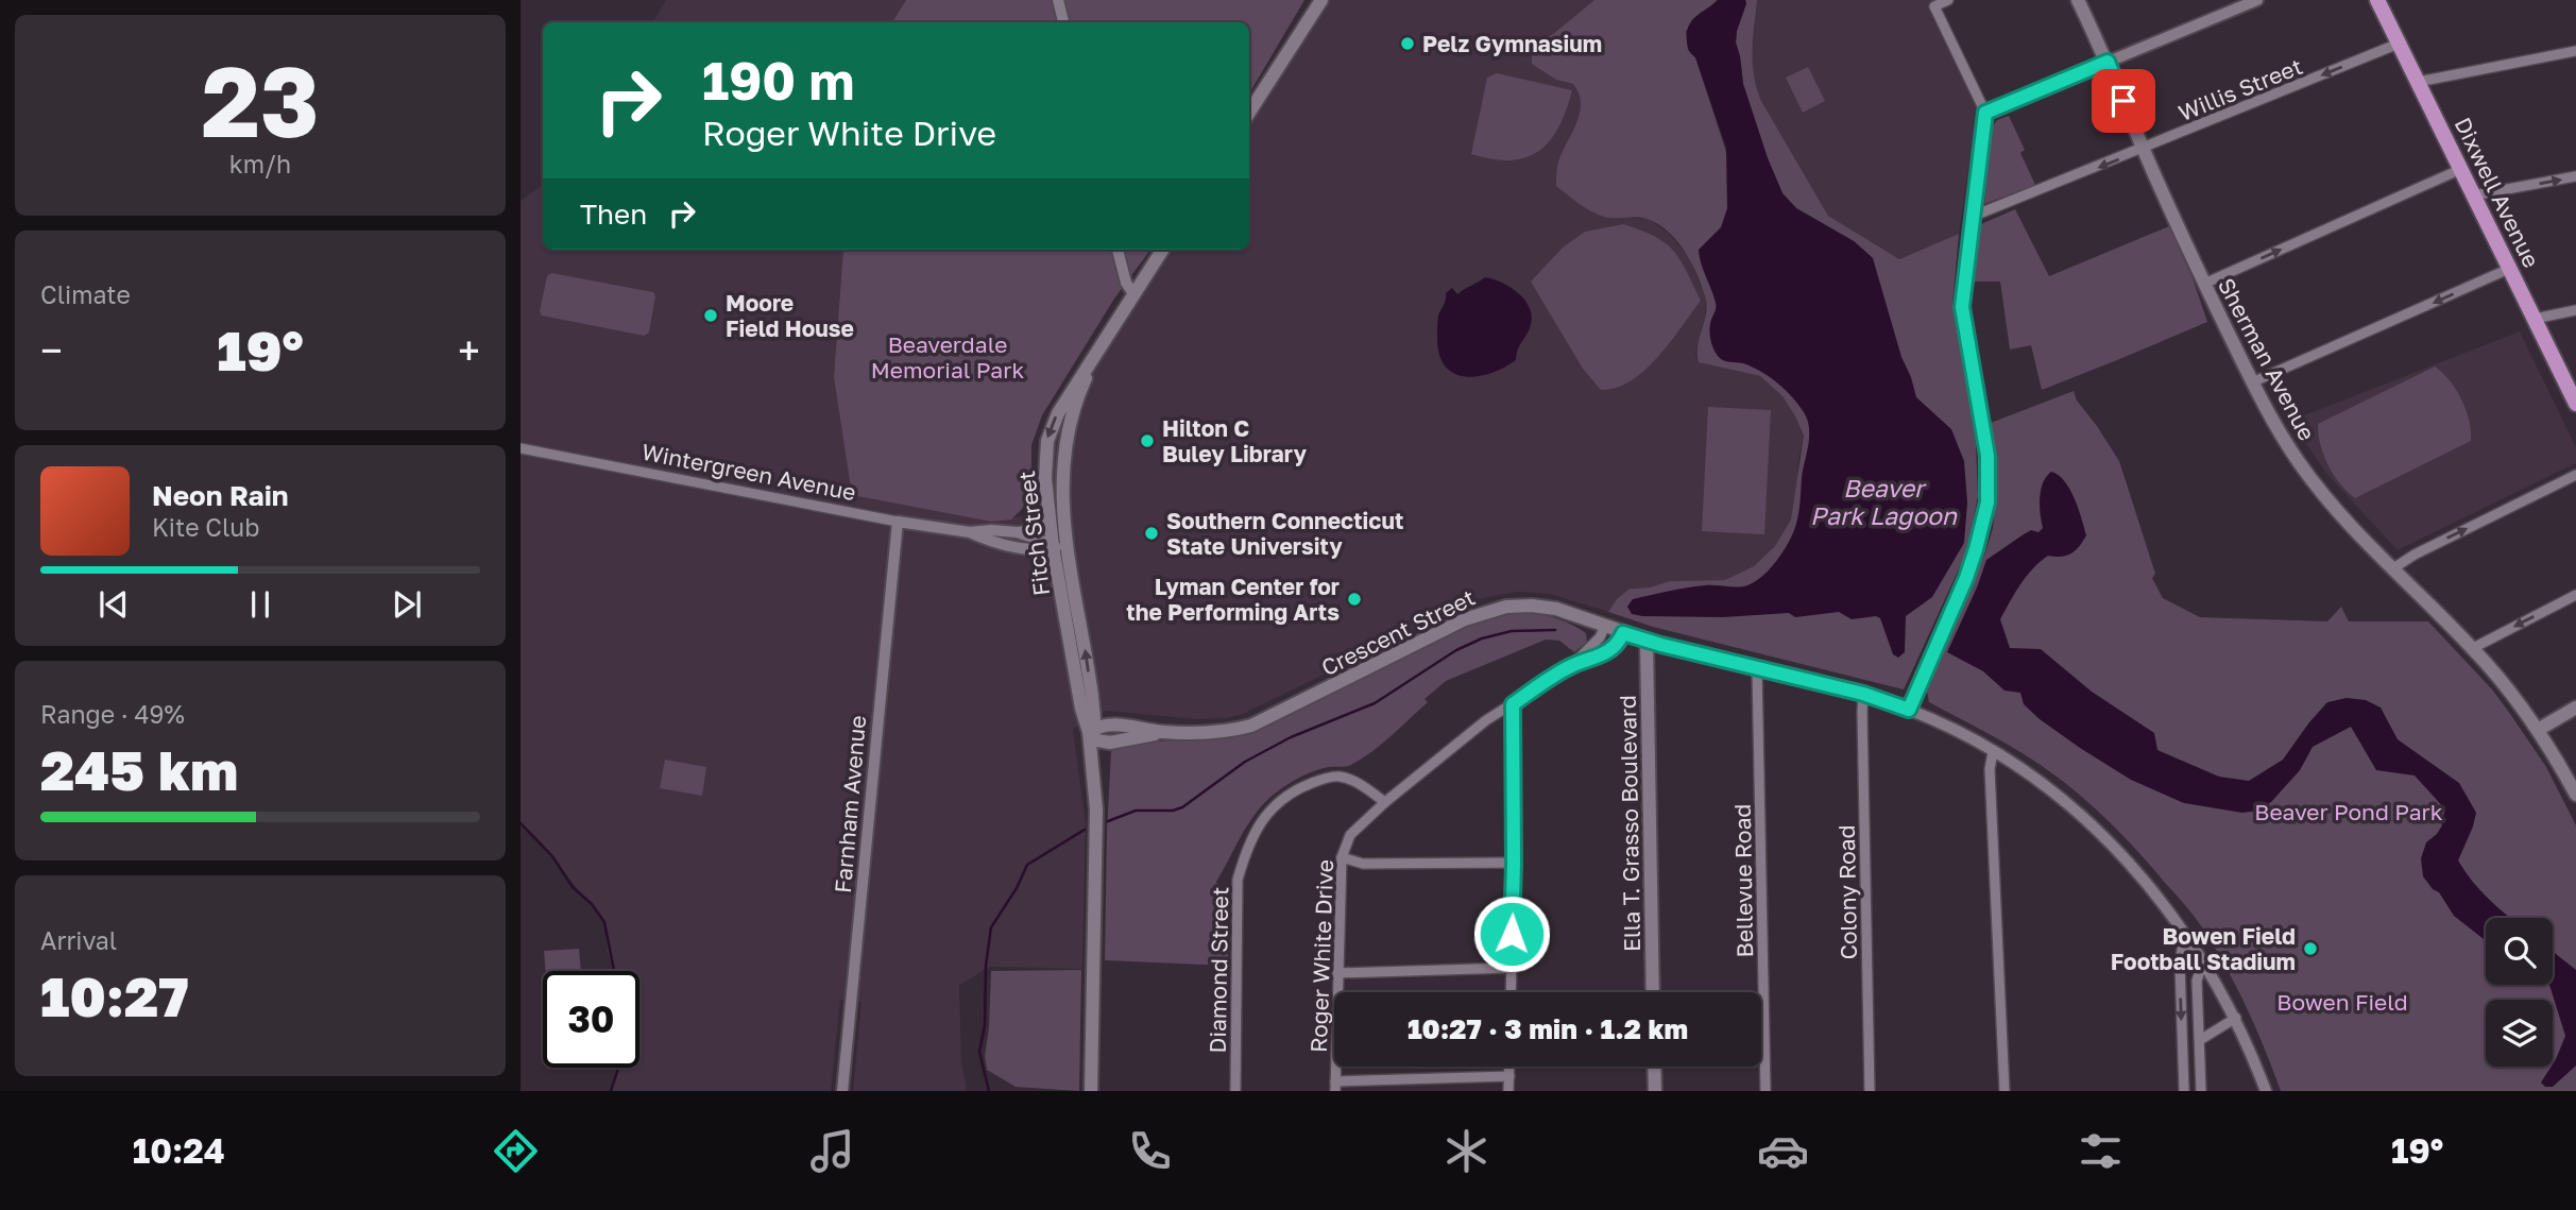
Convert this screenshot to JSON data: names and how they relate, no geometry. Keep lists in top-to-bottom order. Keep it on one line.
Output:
{"streets":{"main road":["Dixwell Avenue","Sherman Avenue","Fitch Street","Crescent Street","Ella T. Grasso Boulevard"],"street":["Willis Street","Wintergreen Avenue","Farnham Avenue","Bellevue Road","Colony Road","Roger White Drive","Diamond Street"]},"crossings":[["Willis Street","Dixwell Avenue"],["Willis Street","Sherman Avenue"],["Wintergreen Avenue","Fitch Street"],["Wintergreen Avenue","Farnham Avenue"],["Fitch Street","Crescent Street"],["Crescent Street","Ella T. Grasso Boulevard"],["Crescent Street","Bellevue Road"],["Crescent Street","Colony Road"],["Crescent Street","Roger White Drive"],["Roger White Drive","Diamond Street"]],"one_way":["Willis Street"],"water":["Beaver Park Lagoon"],"parks":["Beaverdale Memorial Park","Beaver Pond Park","Bowen Field"],"places":["Pelz Gymnasium","Moore Field House","Hilton C Buley Library","Southern Connecticut State University","Lyman Center for the Performing Arts","Bowen Field Football Stadium"],"page":{"tile":[["23","km/h"],"Climate",["Range · 49%","245 km"],["Arrival","10:27"]],"turn":["190 m","Roger White Drive"],"then":"Then","heat":["−","19°","+"],"song":["Neon Rain","Kite Club"],"limit":"30","trip":"10:27 · 3 min · 1.2 km","tabs":["10:24","19°"]}}
